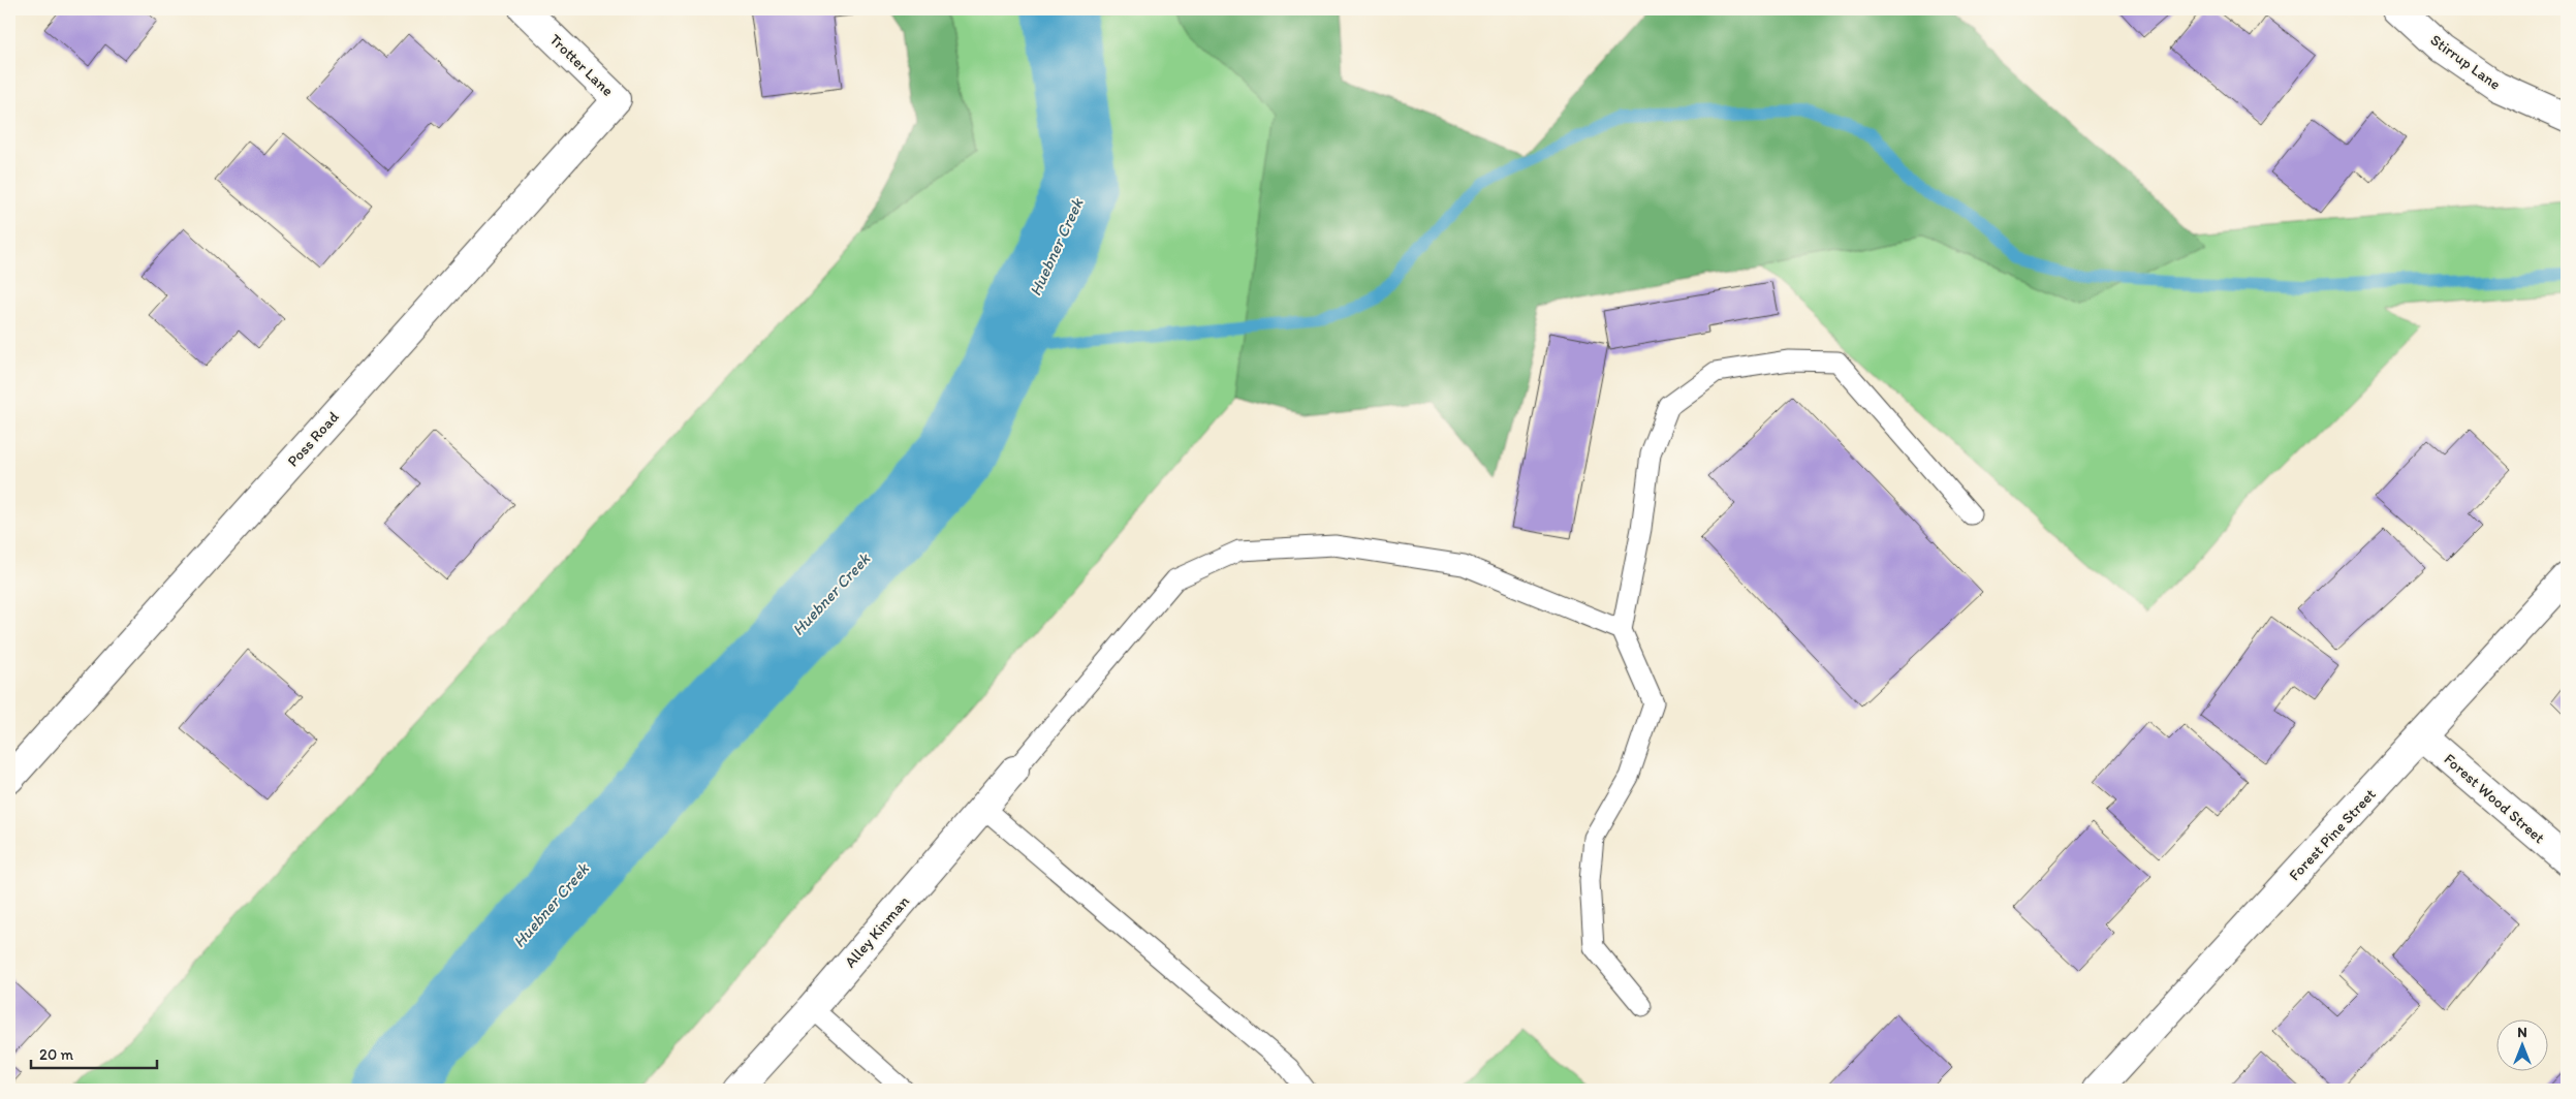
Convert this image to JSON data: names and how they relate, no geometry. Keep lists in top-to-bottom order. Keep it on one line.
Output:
{"streets":{"street":["Stirrup Lane","Trotter Lane","Poss Road","Forest Wood Street","Forest Pine Street","Alley Kinman"]},"crossings":[["Trotter Lane","Poss Road"],["Forest Wood Street","Forest Pine Street"]],"water":["Huebner Creek"],"scale_bar":"20 m","north":"top"}
